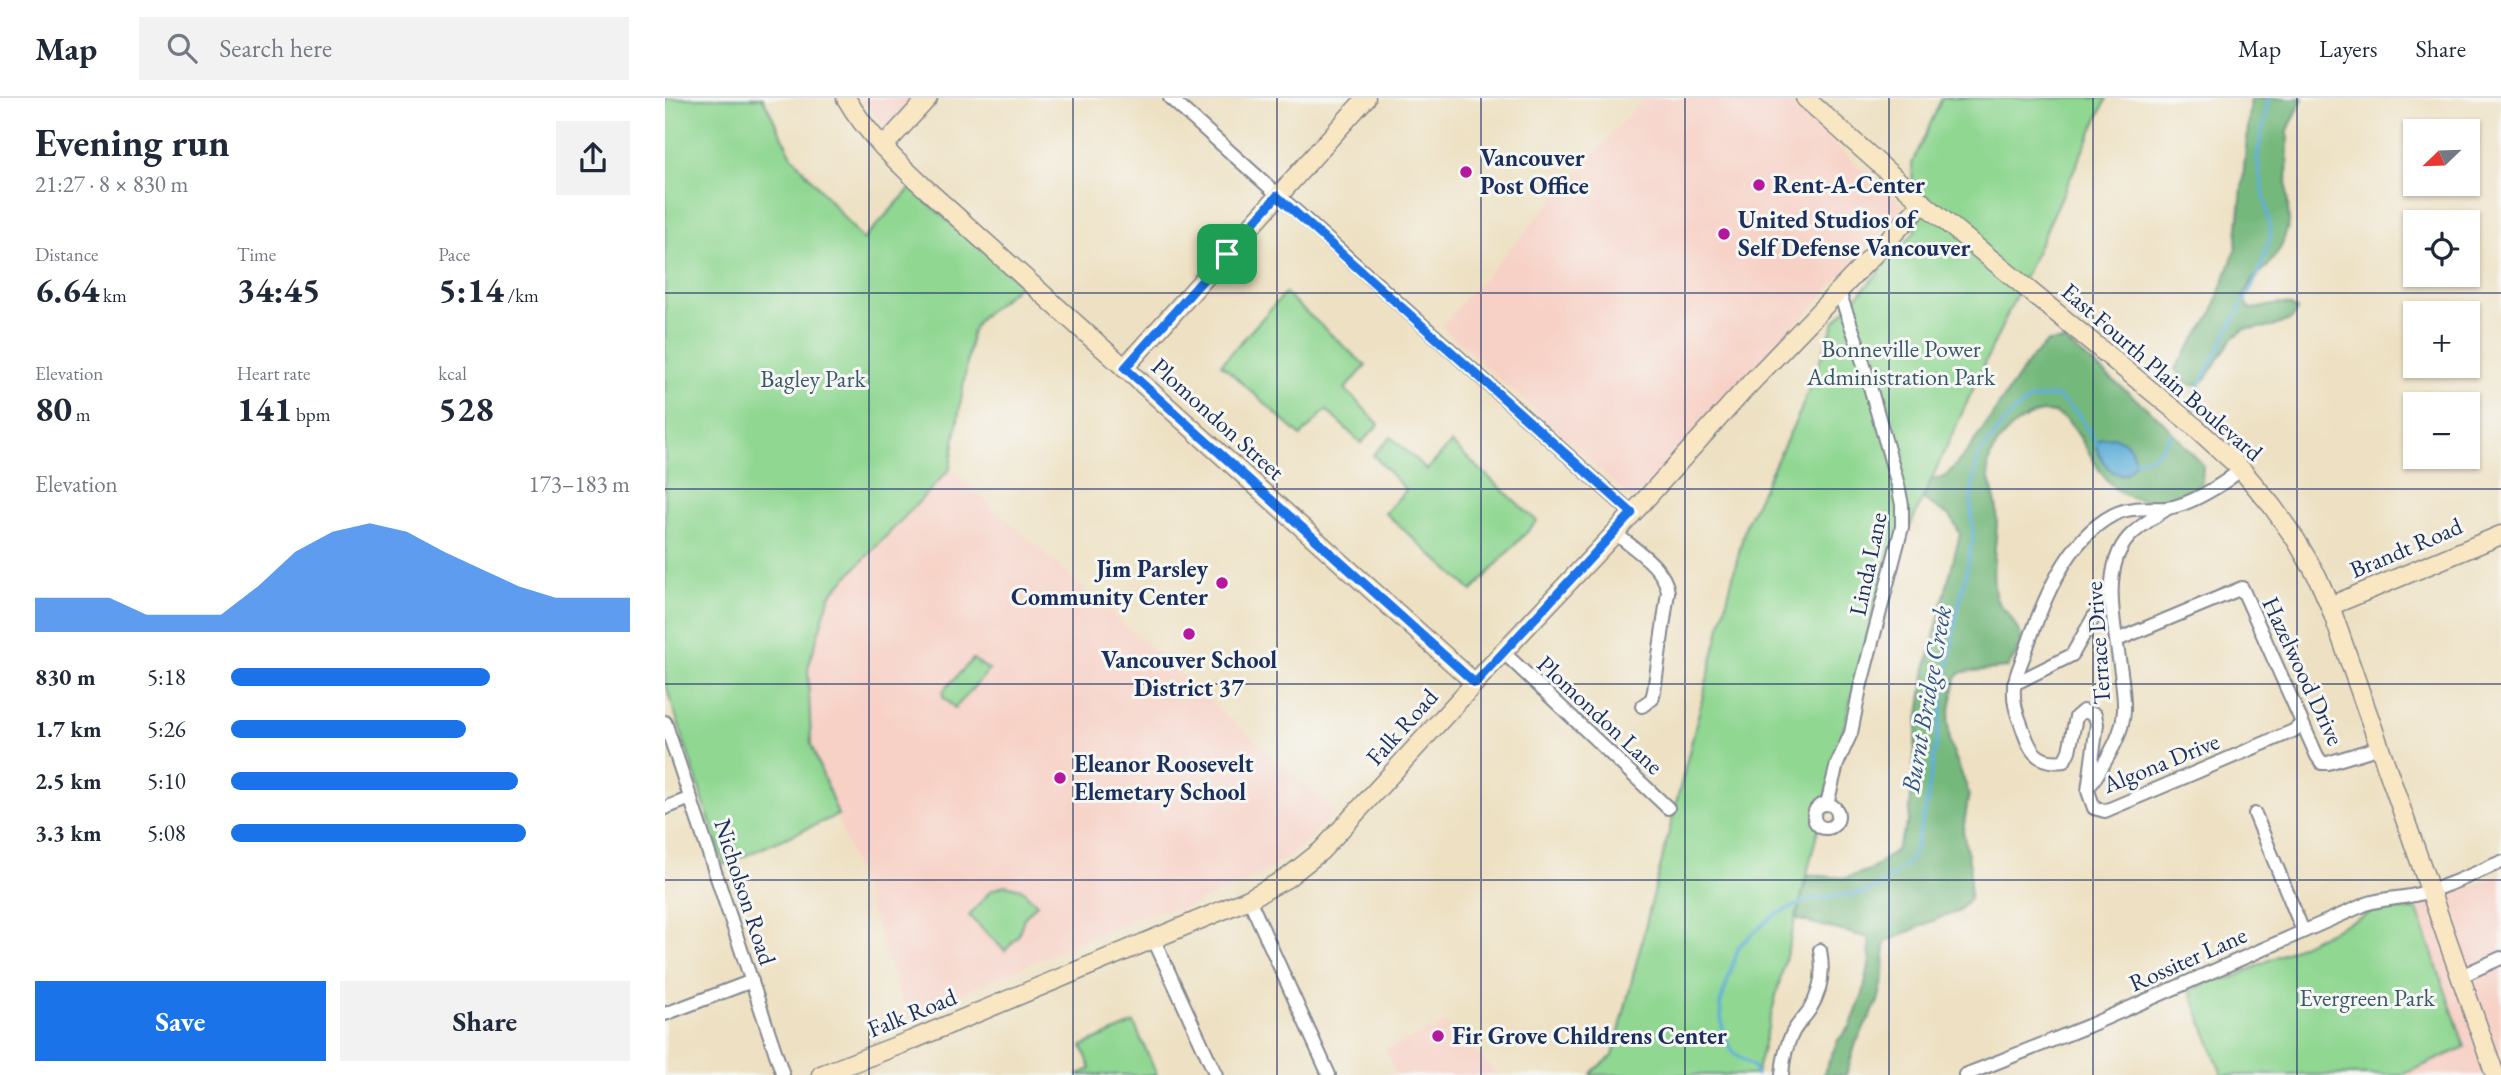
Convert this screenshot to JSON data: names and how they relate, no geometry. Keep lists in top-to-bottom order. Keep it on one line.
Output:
{"streets":{"street":["East Fourth Plain Boulevard","Plomondon Street","Brandt Road","Linda Lane","Terrace Drive","Hazelwood Drive","Plomondon Lane","Falk Road","Algona Drive","Nicholson Road","Rossiter Lane"]},"crossings":[["East Fourth Plain Boulevard","Brandt Road"],["East Fourth Plain Boulevard","Hazelwood Drive"],["East Fourth Plain Boulevard","Falk Road"],["East Fourth Plain Boulevard","Algona Drive"],["East Fourth Plain Boulevard","Rossiter Lane"],["Plomondon Street","Falk Road"],["Linda Lane","Falk Road"],["Terrace Drive","Hazelwood Drive"],["Terrace Drive","Algona Drive"],["Hazelwood Drive","Algona Drive"],["Plomondon Lane","Falk Road"]],"water":["Burnt Bridge Creek"],"parks":["Bonneville Power Administration Park","Bagley Park","Evergreen Park"],"places":["Vancouver Post Office","Rent-A-Center","United Studios of Self Defense Vancouver","Jim Parsley Community Center","Vancouver School District 37","Eleanor Roosevelt Elemetary School","Fir Grove Childrens Center"],"north":"bottom left","page":{"header":"Map","search":"Search here","nav":["Map","Layers","Share"],"heading":["Evening run","21:27 · 8 × 830 m"],"map_buttons":["+","−"],"stats":[["Distance","6.64 km"],["Time","34:45"],["Pace","5:14 /km"],["Elevation","80 m"],["Heart rate","141 bpm"],["kcal","528"]],"chart":["Elevation","173–183 m"],"list":[{"name":"830 m","note":"5:18"},{"name":"1.7 km","note":"5:26"},{"name":"2.5 km","note":"5:10"},{"name":"3.3 km","note":"5:08"}],"buttons":["Save","Share"]}}
